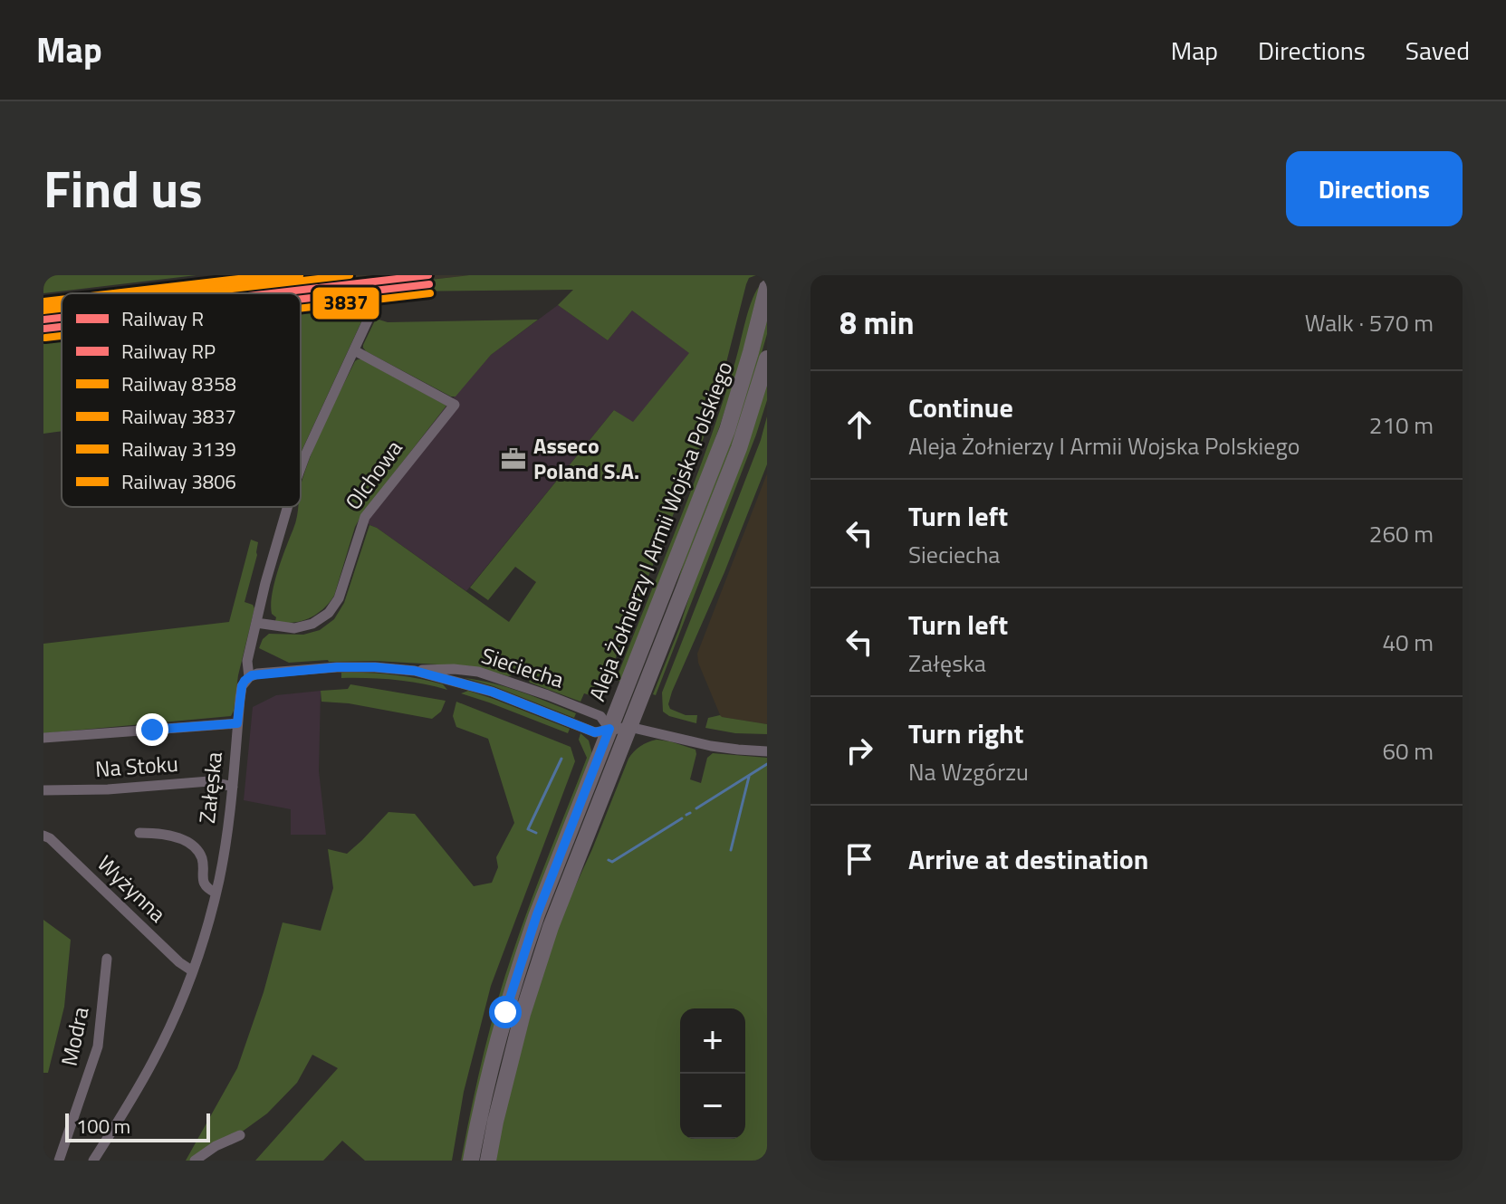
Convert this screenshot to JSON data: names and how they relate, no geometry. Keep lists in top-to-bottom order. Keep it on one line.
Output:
{"streets":{"main road":["Aleja Żołnierzy I Armii Wojska Polskiego"],"street":["Olchowa","Sieciecha","Na Stoku","Załęska","Wyżynna","Modra"]},"crossings":[["Olchowa","Załęska"],["Aleja Żołnierzy I Armii Wojska Polskiego","Sieciecha"],["Sieciecha","Załęska"],["Na Stoku","Załęska"],["Załęska","Wyżynna"]],"places":{"office":["Asseco Poland S.A."]},"lines":["rail line R","rail line 8358","rail line 3139","rail line 3806","rail line RP","rail line 3837"],"legend":["Railway R","Railway RP","Railway 8358","Railway 3837","Railway 3139","Railway 3806"],"scale_bar":"100 m","page":{"header":"Map","nav":["Map","Directions","Saved"],"title":"Find us","buttons":"Directions","heading":["8 min","Walk · 570 m"],"list":[["Continue","Aleja Żołnierzy I Armii Wojska Polskiego","210 m"],["Turn left","Sieciecha","260 m"],["Turn left","Załęska","40 m"],["Turn right","Na Wzgórzu","60 m"],"Arrive at destination"],"map_buttons":["+","−"],"scale":"100 m"}}
